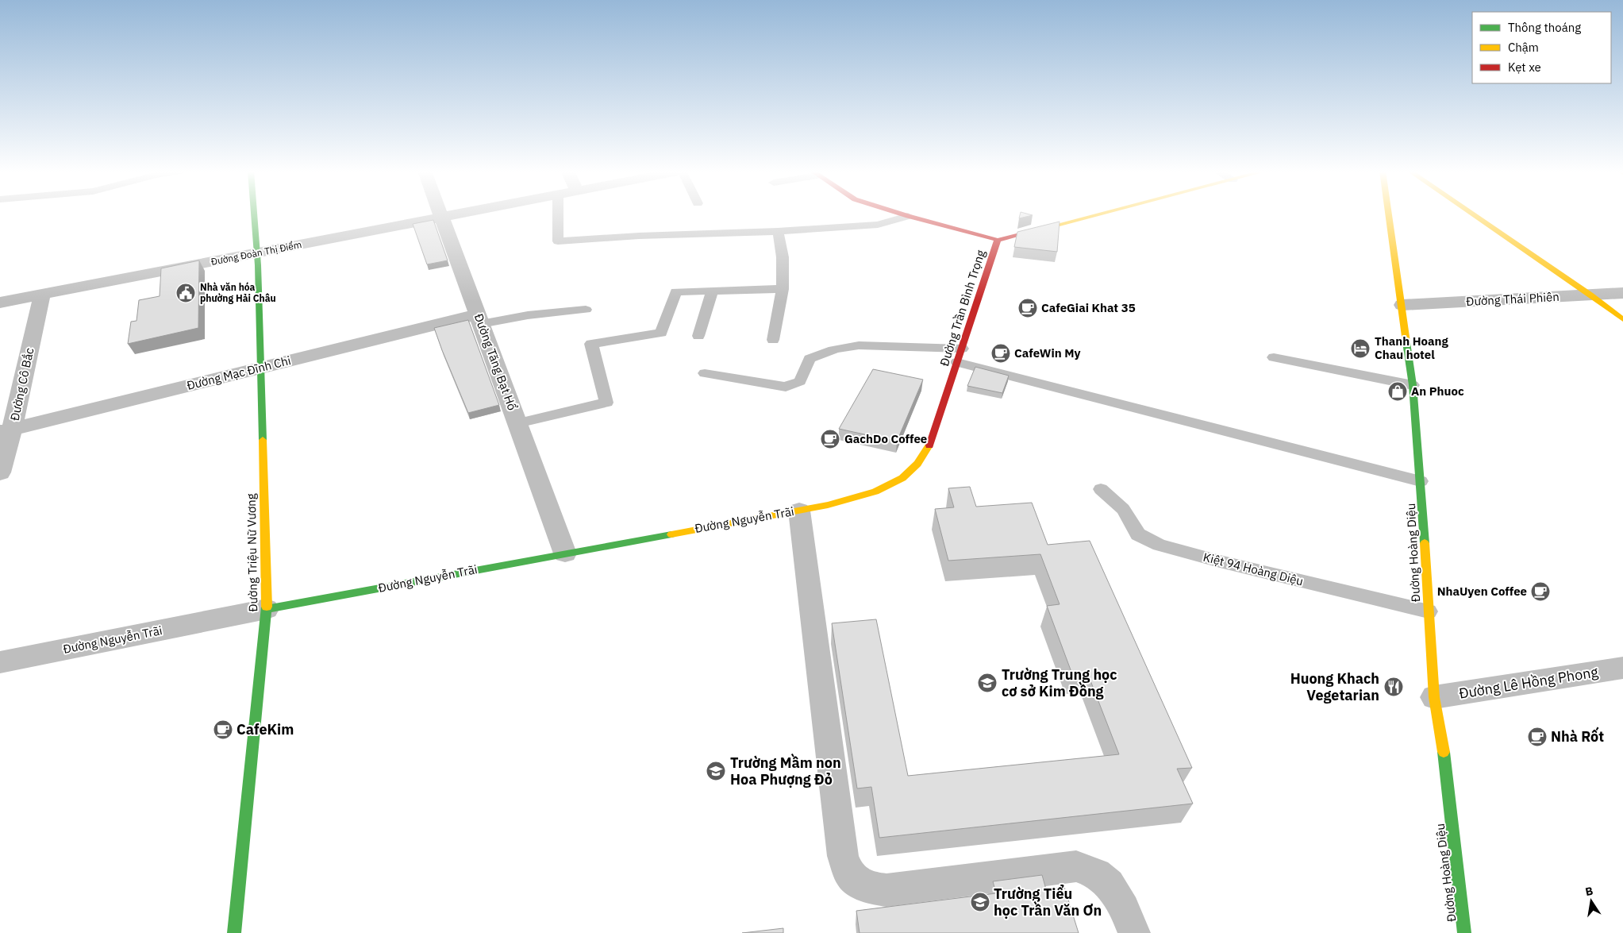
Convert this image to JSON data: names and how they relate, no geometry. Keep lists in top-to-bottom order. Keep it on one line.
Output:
{"streets":{"street":["Đường Đoàn Thị Điểm","Đường Thái Phiên","Đường Trần Bình Trọng","Đường Tăng Bạt Hổ","Đường Mạc Đĩnh Chi","Đường Cô Bắc","Đường Nguyễn Trãi","Đường Triệu Nữ Vương","Đường Hoàng Diệu","Đường Lê Hồng Phong"],"lane":["Kiệt 94 Hoàng Diệu"]},"crossings":[["Đường Đoàn Thị Điểm","Đường Tăng Bạt Hổ"],["Đường Đoàn Thị Điểm","Đường Cô Bắc"],["Đường Đoàn Thị Điểm","Đường Triệu Nữ Vương"],["Đường Thái Phiên","Đường Hoàng Diệu"],["Đường Trần Bình Trọng","Đường Nguyễn Trãi"],["Đường Tăng Bạt Hổ","Đường Mạc Đĩnh Chi"],["Đường Tăng Bạt Hổ","Đường Nguyễn Trãi"],["Đường Mạc Đĩnh Chi","Đường Cô Bắc"],["Đường Mạc Đĩnh Chi","Đường Triệu Nữ Vương"],["Đường Nguyễn Trãi","Đường Triệu Nữ Vương"],["Đường Hoàng Diệu","Kiệt 94 Hoàng Diệu"],["Đường Hoàng Diệu","Đường Lê Hồng Phong"]],"places":{"public building":["Nhà văn hóa phường Hải Châu"],"cafe":["CafeGiai Khat 35","CafeWin My","GachDo Coffee","NhaUyen Coffee","CafeKim","Nhà Rốt"],"hotel":["Thanh Hoang Chau hotel"],"shop":["An Phuoc"],"school or university":["Trường Trung học cơ sở Kim Đồng","Trường Mầm non Hoa Phượng Đỏ","Trường Tiểu học Trần Văn Ơn"],"restaurant":["Huong Khach Vegetarian"]},"legend":["Thông thoáng","Chậm","Kẹt xe"],"north":"top"}
